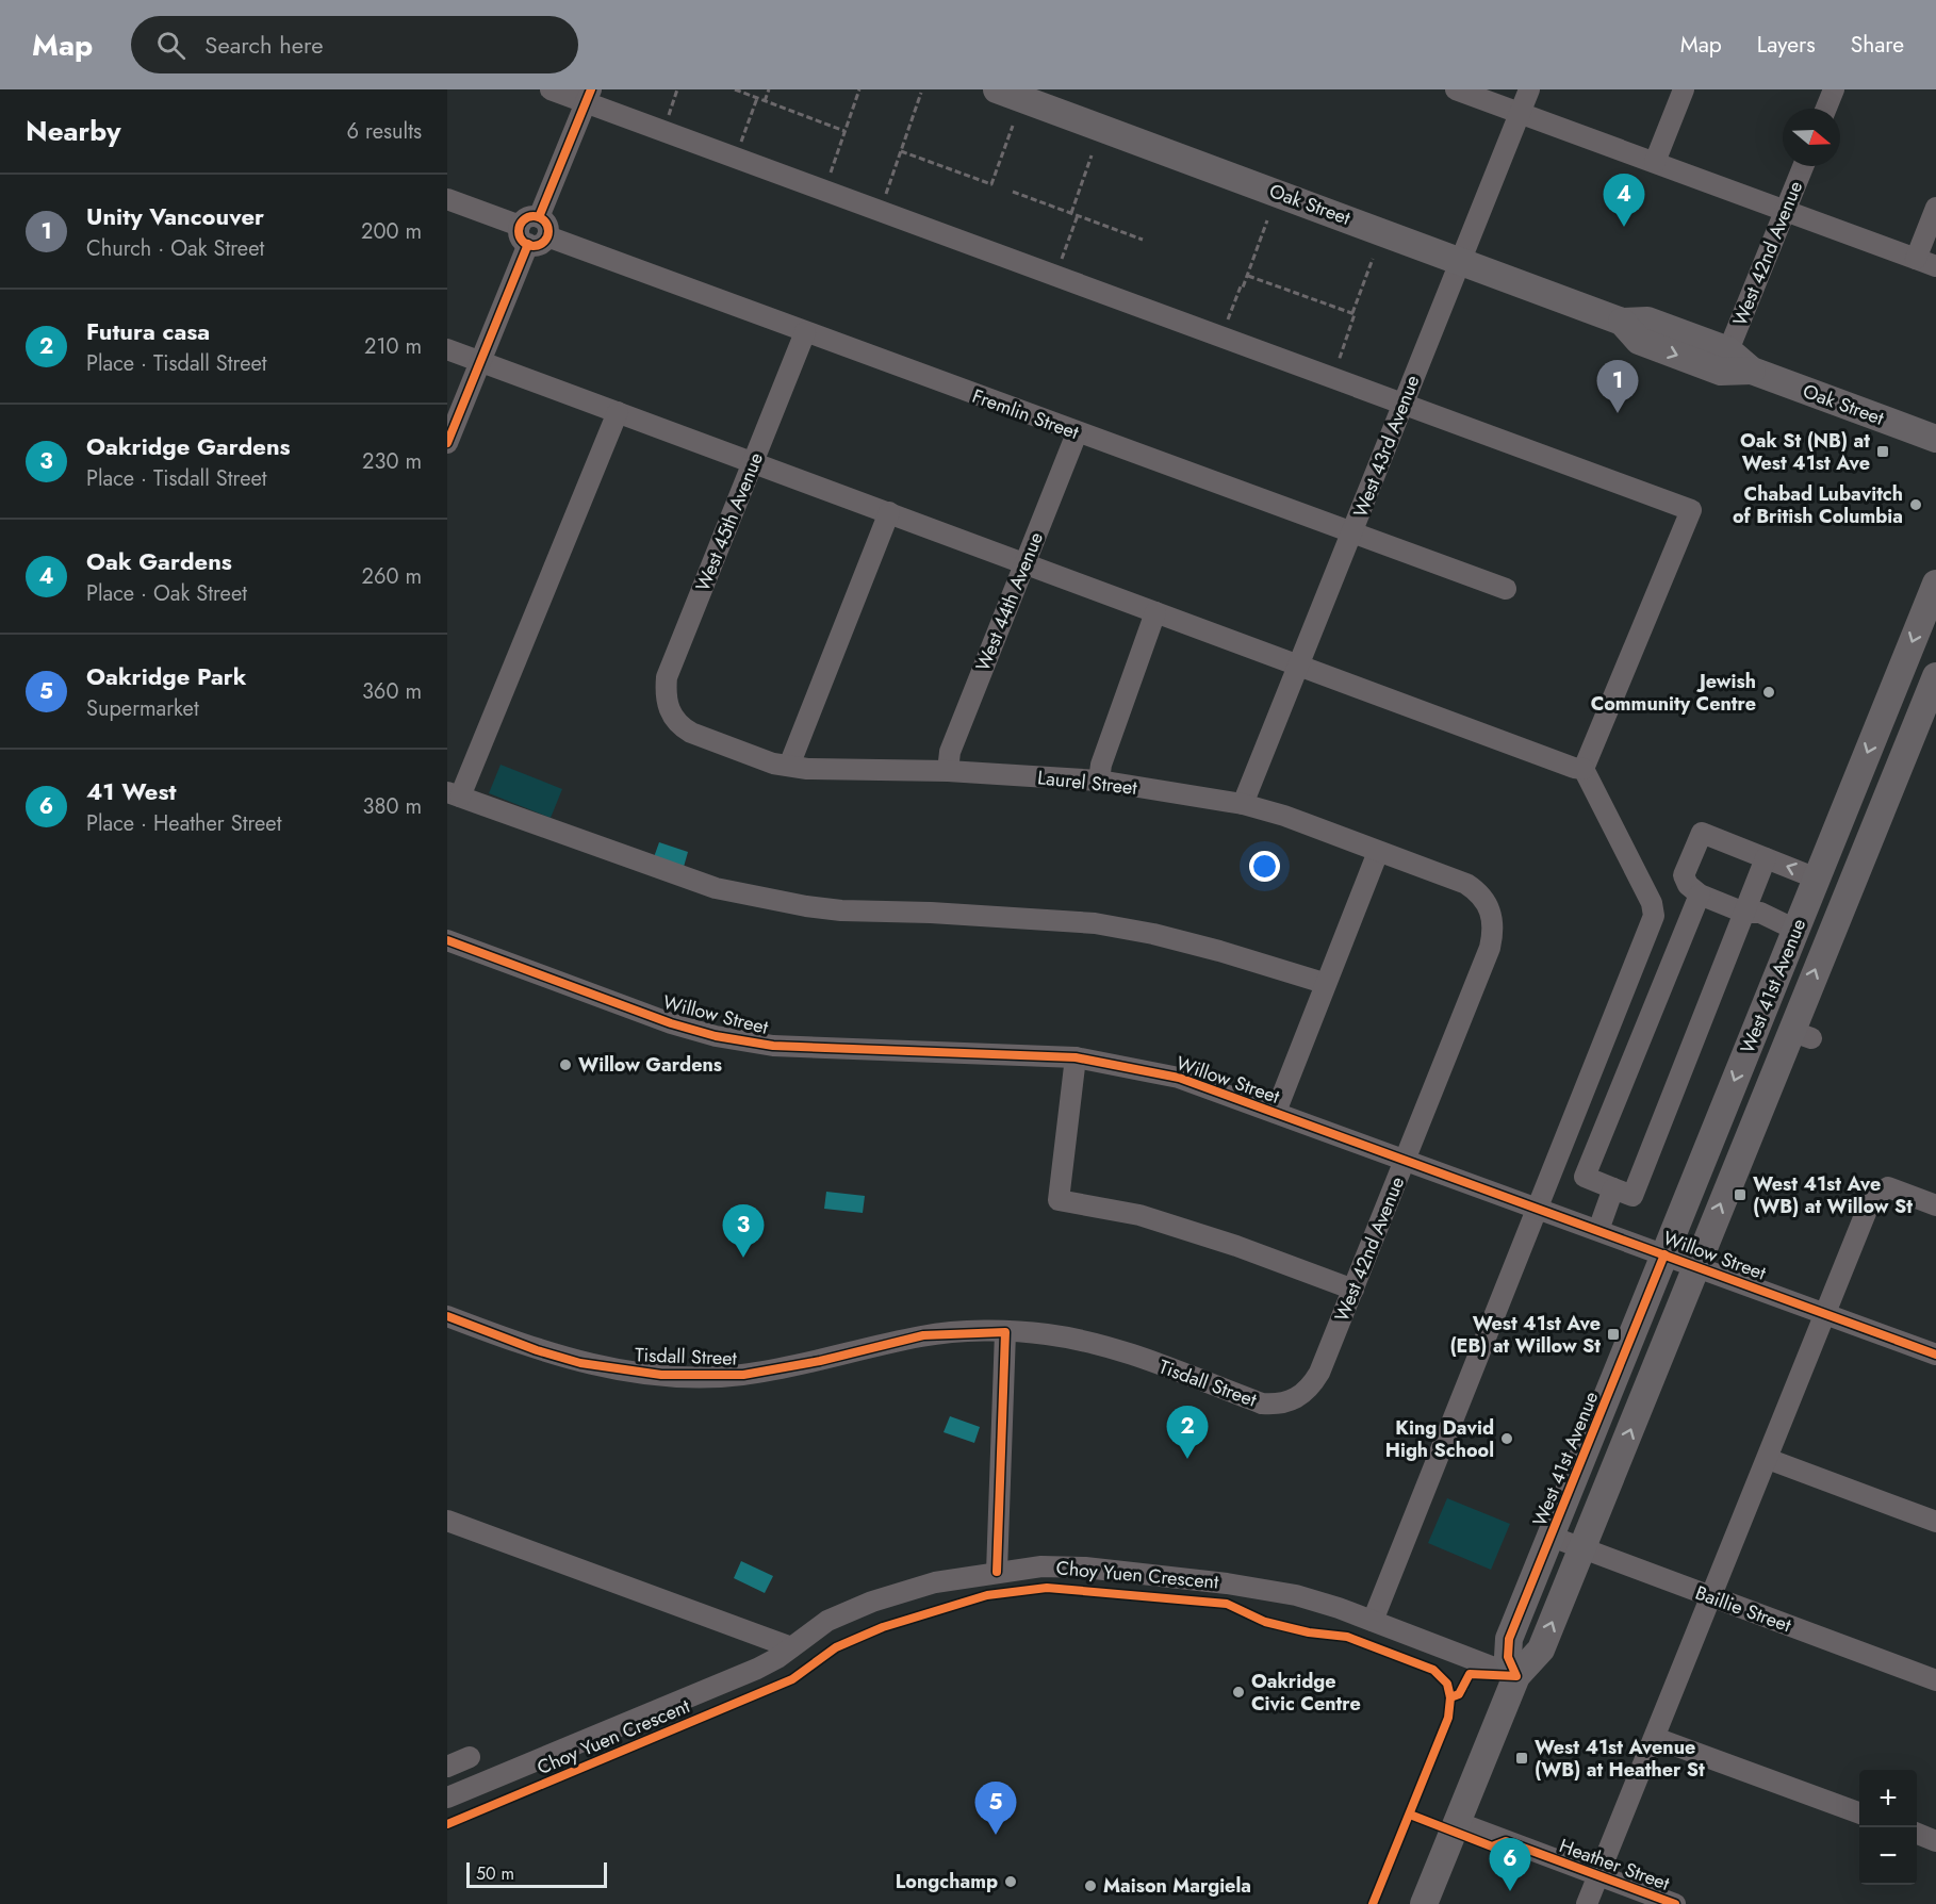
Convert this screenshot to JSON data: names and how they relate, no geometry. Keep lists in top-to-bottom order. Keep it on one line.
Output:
{"streets":{"main road":["Oak Street","West 41st Avenue"],"street":["West 42nd Avenue","Fremlin Street","West 43rd Avenue","West 45th Avenue","West 44th Avenue","Laurel Street","Willow Street","Tisdall Street","Choy Yuen Crescent","Baillie Street","Heather Street"]},"crossings":[["Oak Street","West 42nd Avenue"],["Oak Street","West 43rd Avenue"],["West 42nd Avenue","Laurel Street"],["West 42nd Avenue","Willow Street"],["West 42nd Avenue","Tisdall Street"],["Fremlin Street","West 43rd Avenue"],["Fremlin Street","West 45th Avenue"],["Fremlin Street","West 44th Avenue"],["West 43rd Avenue","Laurel Street"],["West 45th Avenue","Laurel Street"],["West 44th Avenue","Laurel Street"],["West 41st Avenue","Willow Street"],["West 41st Avenue","Choy Yuen Crescent"],["West 41st Avenue","Baillie Street"],["West 41st Avenue","Heather Street"]],"places":{"transit":["Oak St (NB) at West 41st Ave","West 41st Ave (WB) at Willow St","West 41st Ave (EB) at Willow St","West 41st Avenue (WB) at Heather St"],"other":["Chabad Lubavitch of British Columbia","Jewish Community Centre","Willow Gardens","King David High School","Oakridge Civic Centre","Longchamp","Maison Margiela"]},"scale_bar":"50 m","north":"right","page":{"header":"Map","search":"Search here","nav":["Map","Layers","Share"],"heading":["Nearby","6 results"],"list":[{"mark":"1","name":"Unity Vancouver","note":"Church · Oak Street","value":"200 m"},{"mark":"2","name":"Futura casa","note":"Place · Tisdall Street","value":"210 m"},{"mark":"3","name":"Oakridge Gardens","note":"Place · Tisdall Street","value":"230 m"},{"mark":"4","name":"Oak Gardens","note":"Place · Oak Street","value":"260 m"},{"mark":"5","name":"Oakridge Park","note":"Supermarket","value":"360 m"},{"mark":"6","name":"41 West","note":"Place · Heather Street","value":"380 m"}],"pins":["4","1","3","2","5","6"],"map_buttons":["+","−"],"scale":"50 m"}}
